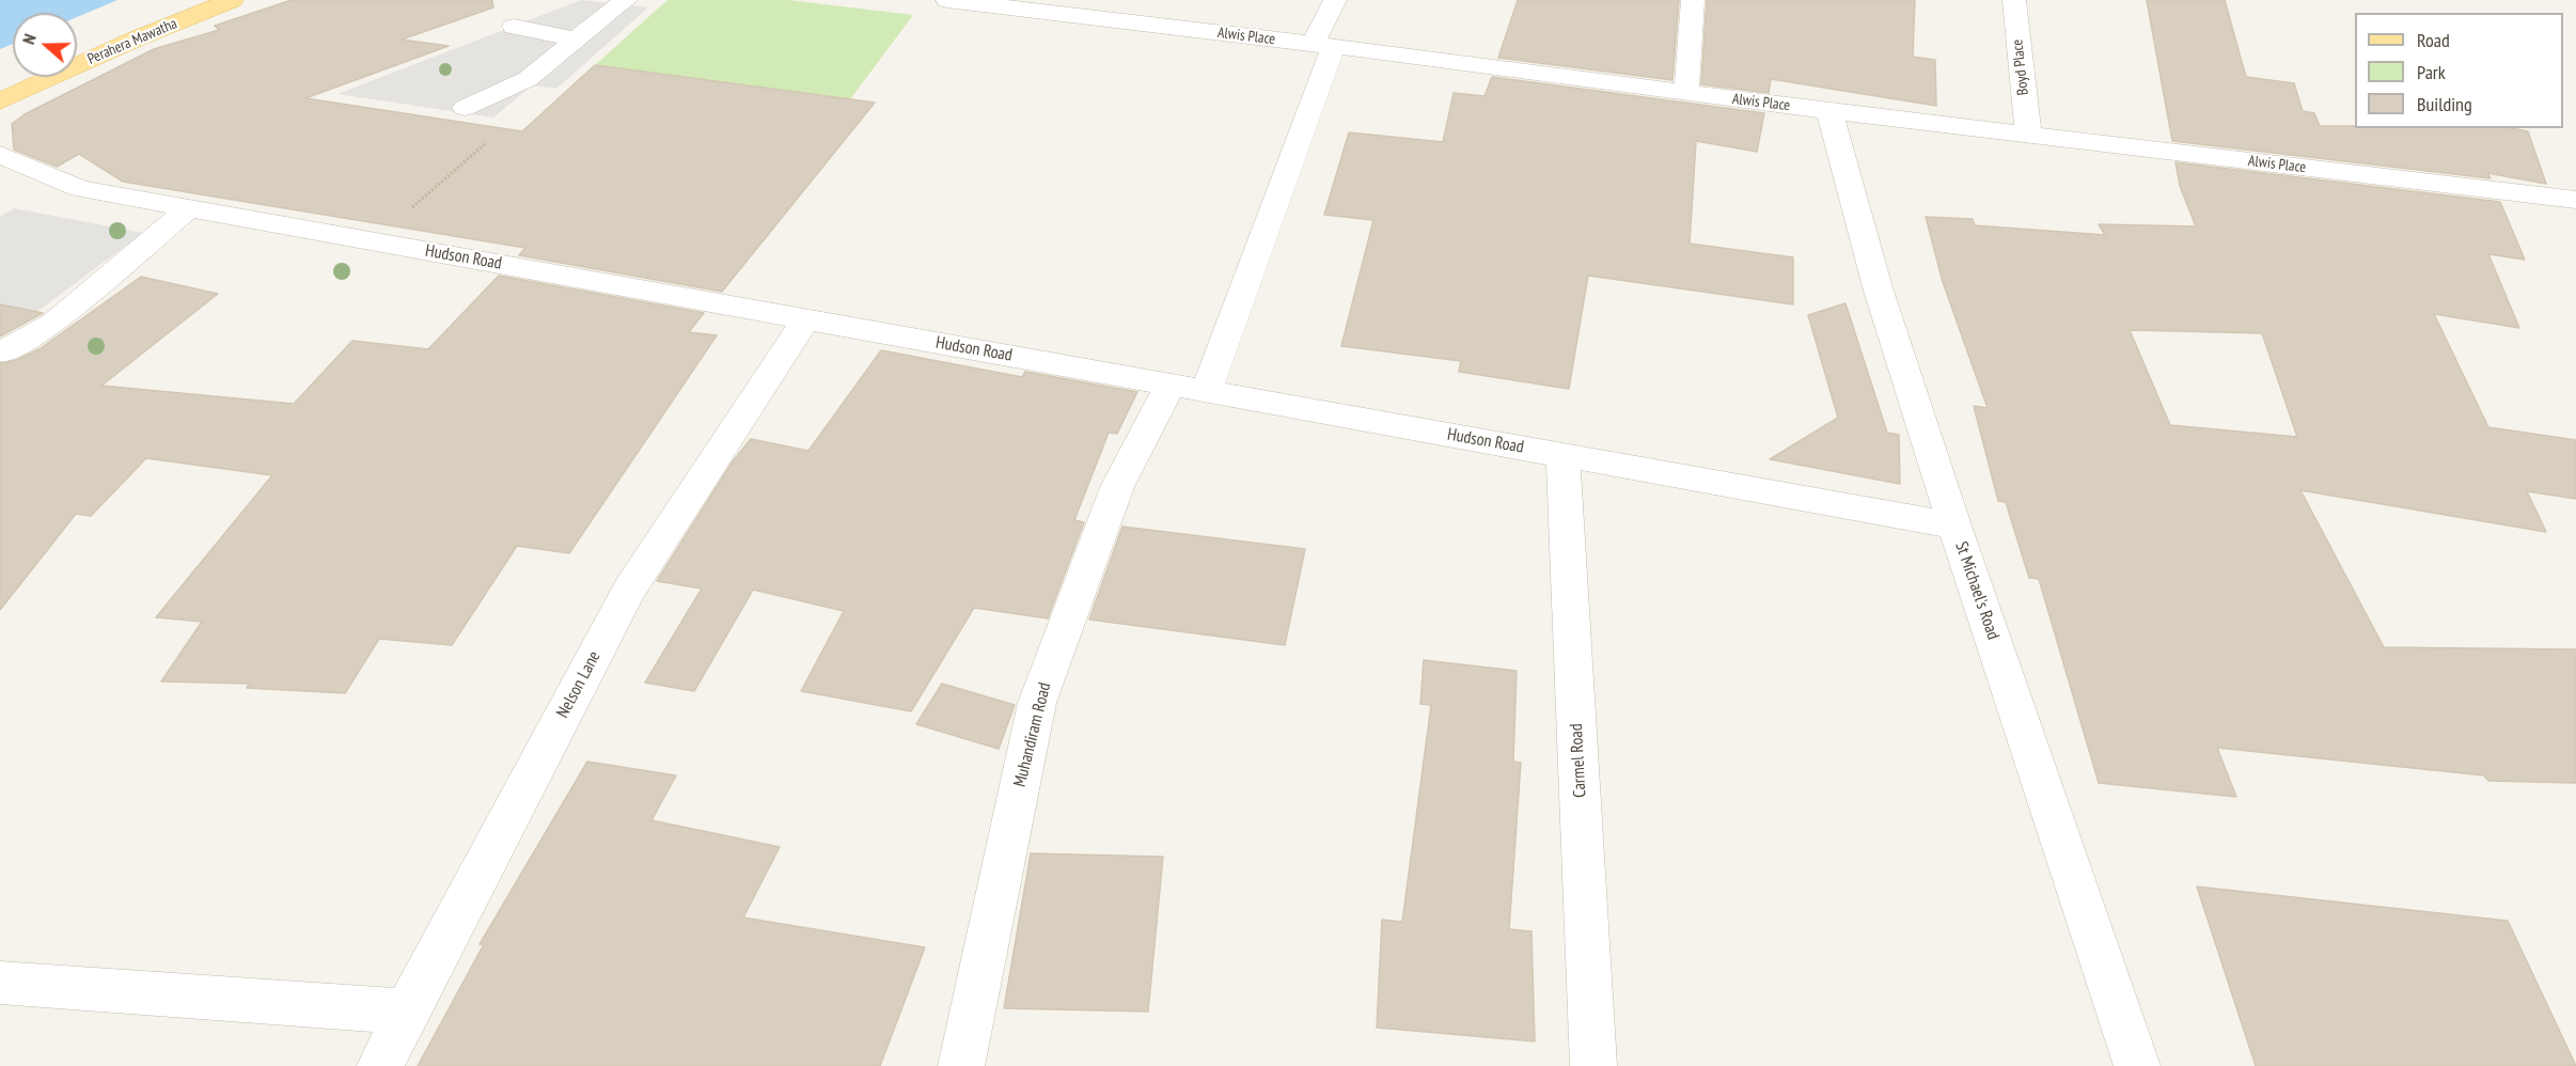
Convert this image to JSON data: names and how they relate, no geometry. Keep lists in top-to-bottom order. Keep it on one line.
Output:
{"streets":{"main road":["Perahera Mawatha"],"street":["Alwis Place","Boyd Place","Hudson Road","St Michael's Road","Nelson Lane","Muhandiram Road","Carmel Road"]},"crossings":[["Alwis Place","Boyd Place"],["Alwis Place","St Michael's Road"],["Alwis Place","Muhandiram Road"],["Hudson Road","St Michael's Road"],["Hudson Road","Nelson Lane"],["Hudson Road","Muhandiram Road"],["Hudson Road","Carmel Road"]],"legend":["Road","Park","Building"],"north":"left"}
